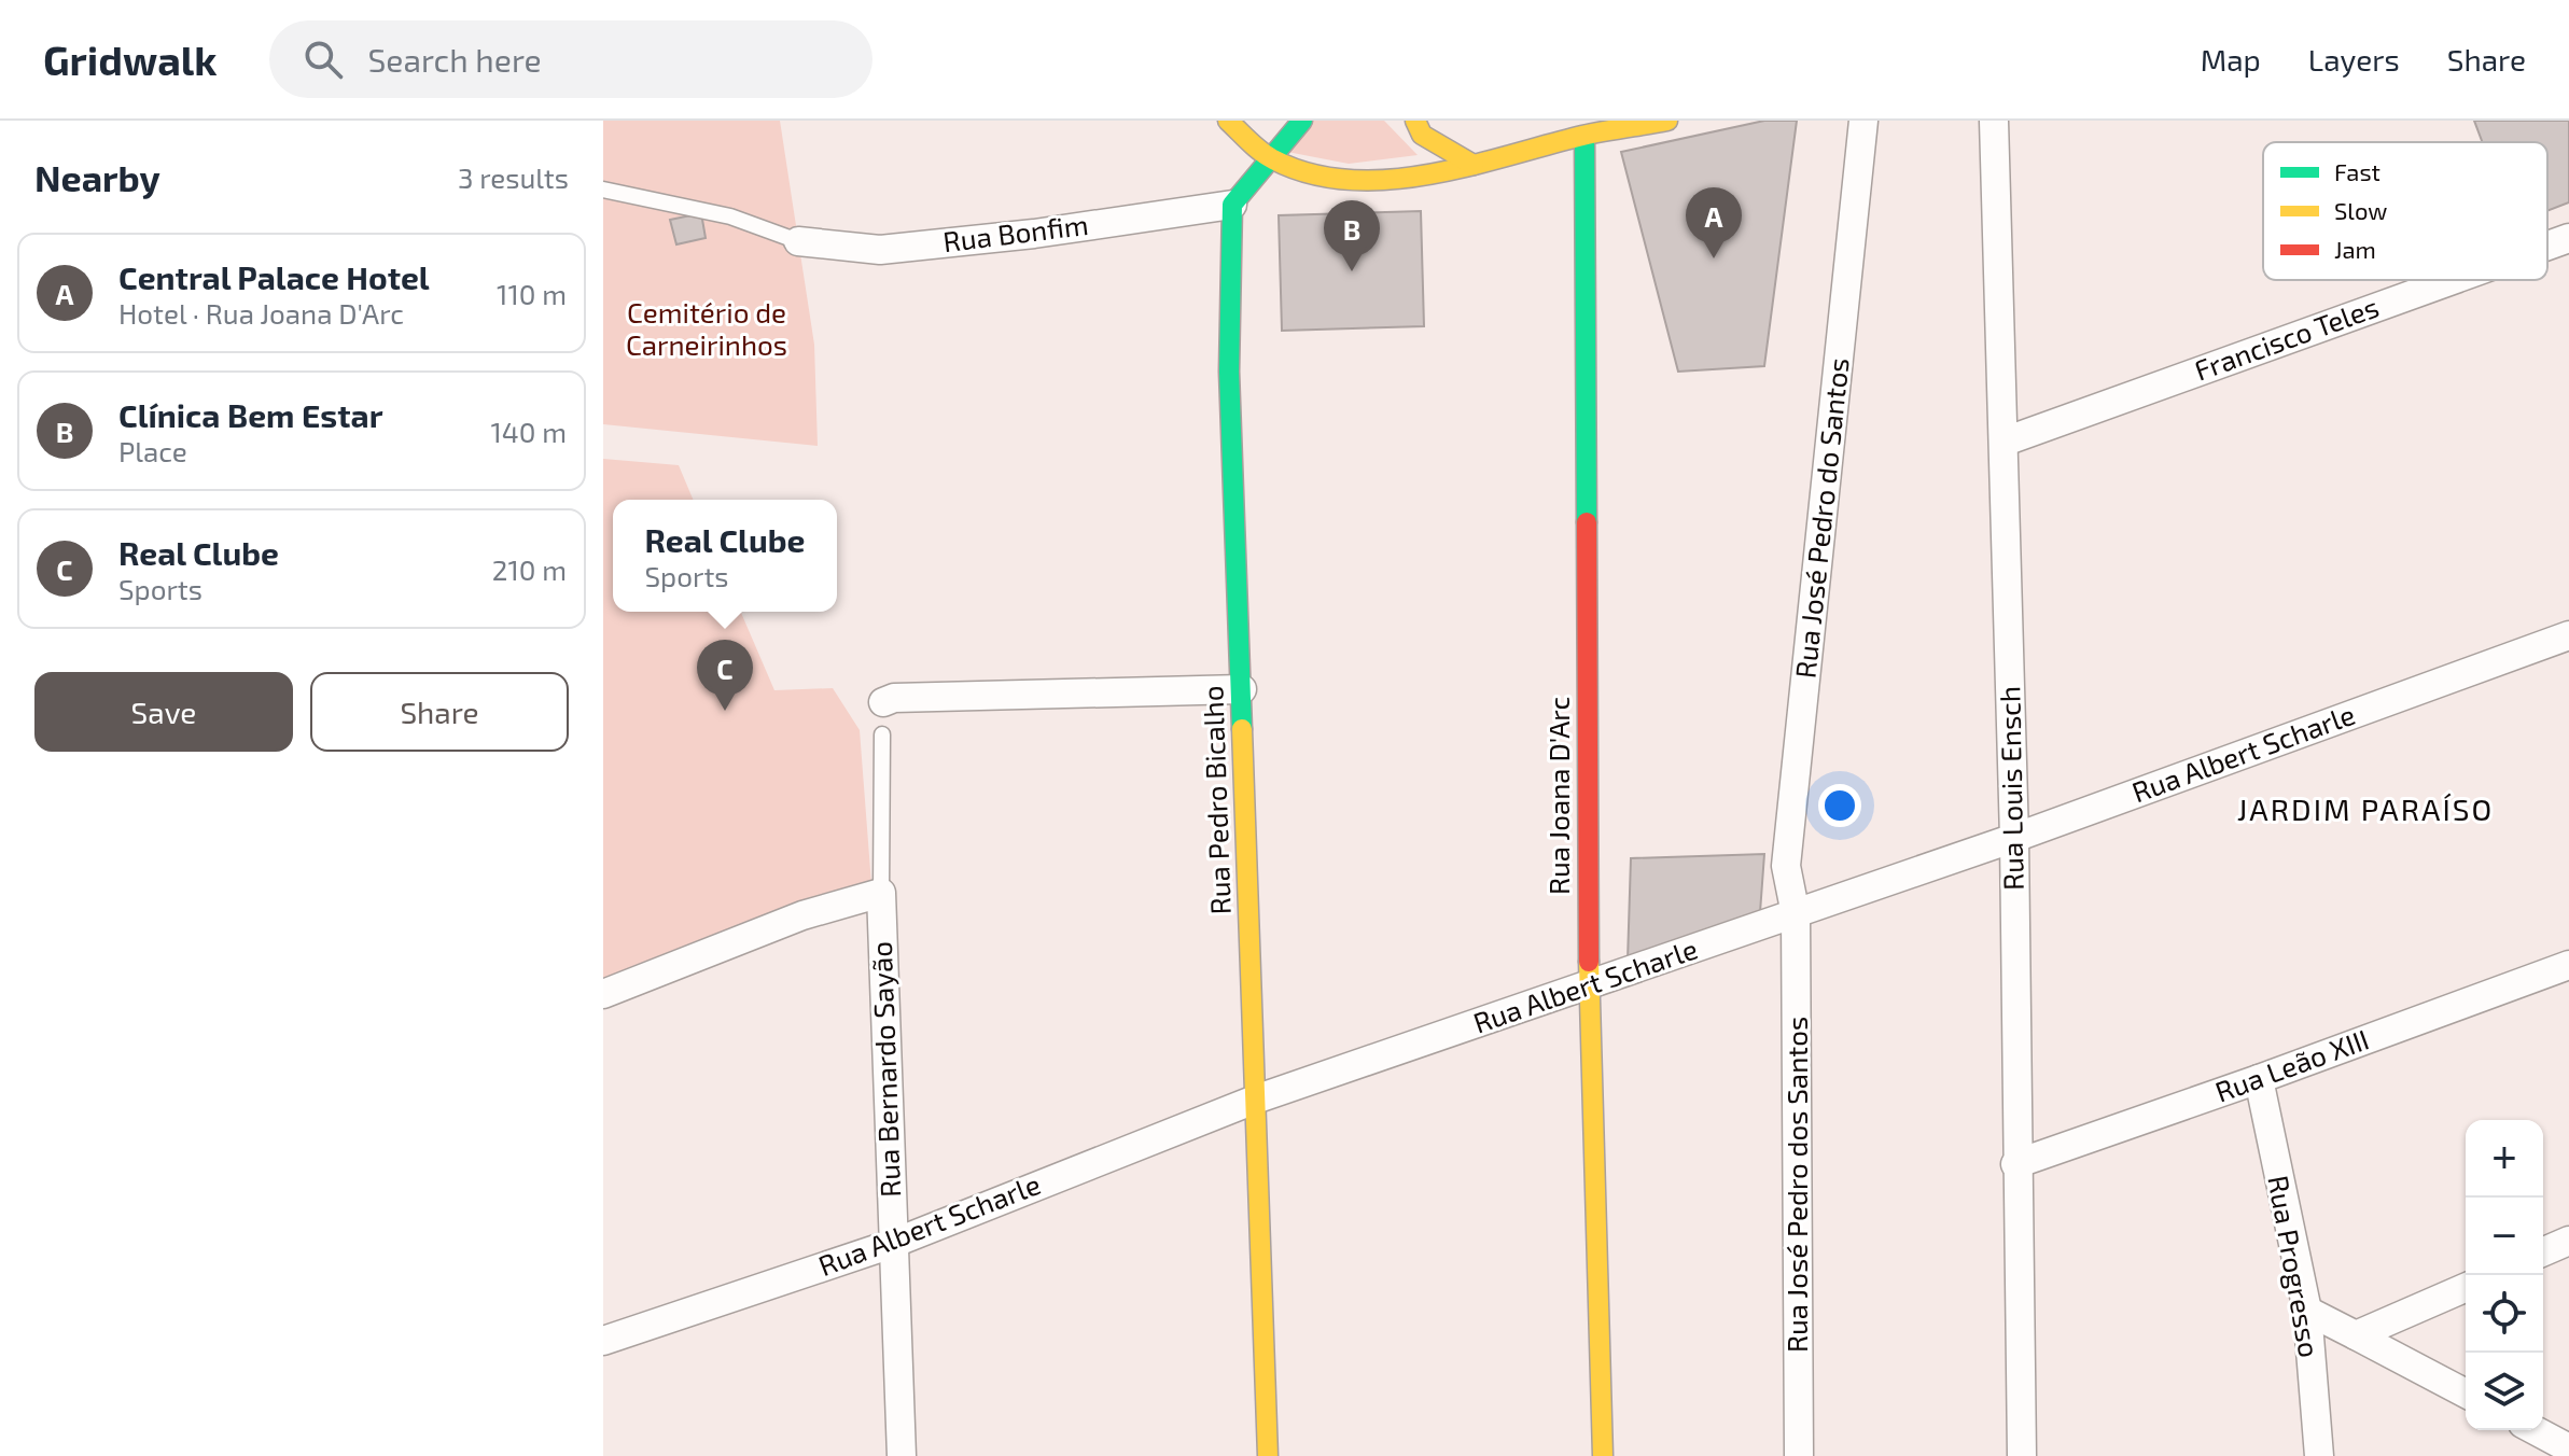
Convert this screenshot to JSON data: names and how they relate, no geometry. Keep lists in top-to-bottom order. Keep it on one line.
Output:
{"streets":{"street":["Rua Bonfim","Francisco Teles","Rua José Pedro do Santos","Rua Albert Scharle","Rua Louis Ensch","Rua Joana D'Arc","Rua Pedro Bicalho","Rua Leão XIII","Rua Bernardo Sayão","Rua José Pedro dos Santos","Rua Progresso"]},"crossings":[["Rua Bonfim","Rua Pedro Bicalho"],["Francisco Teles","Rua Louis Ensch"],["Rua José Pedro do Santos","Rua Albert Scharle"],["Rua José Pedro do Santos","Rua José Pedro dos Santos"],["Rua Albert Scharle","Rua Louis Ensch"],["Rua Albert Scharle","Rua Joana D'Arc"],["Rua Albert Scharle","Rua Pedro Bicalho"],["Rua Albert Scharle","Rua Bernardo Sayão"],["Rua Albert Scharle","Rua José Pedro dos Santos"],["Rua Louis Ensch","Rua Leão XIII"],["Rua Leão XIII","Rua Progresso"]],"districts":["JARDIM PARAÍSO"],"parks":["Cemitério de Carneirinhos"],"legend":["Fast","Slow","Jam"],"page":{"header":"Gridwalk","search":"Search here","nav":["Map","Layers","Share"],"heading":["Nearby","3 results"],"pins":["A","B","C"],"list":[{"mark":"A","name":"Central Palace Hotel","note":"Hotel · Rua Joana D'Arc","value":"110 m"},{"mark":"B","name":"Clínica Bem Estar","note":"Place","value":"140 m"},{"mark":"C","name":"Real Clube","note":"Sports","value":"210 m"}],"popup":["Real Clube","Sports"],"buttons":["Save","Share"],"map_buttons":["+","−"]}}
